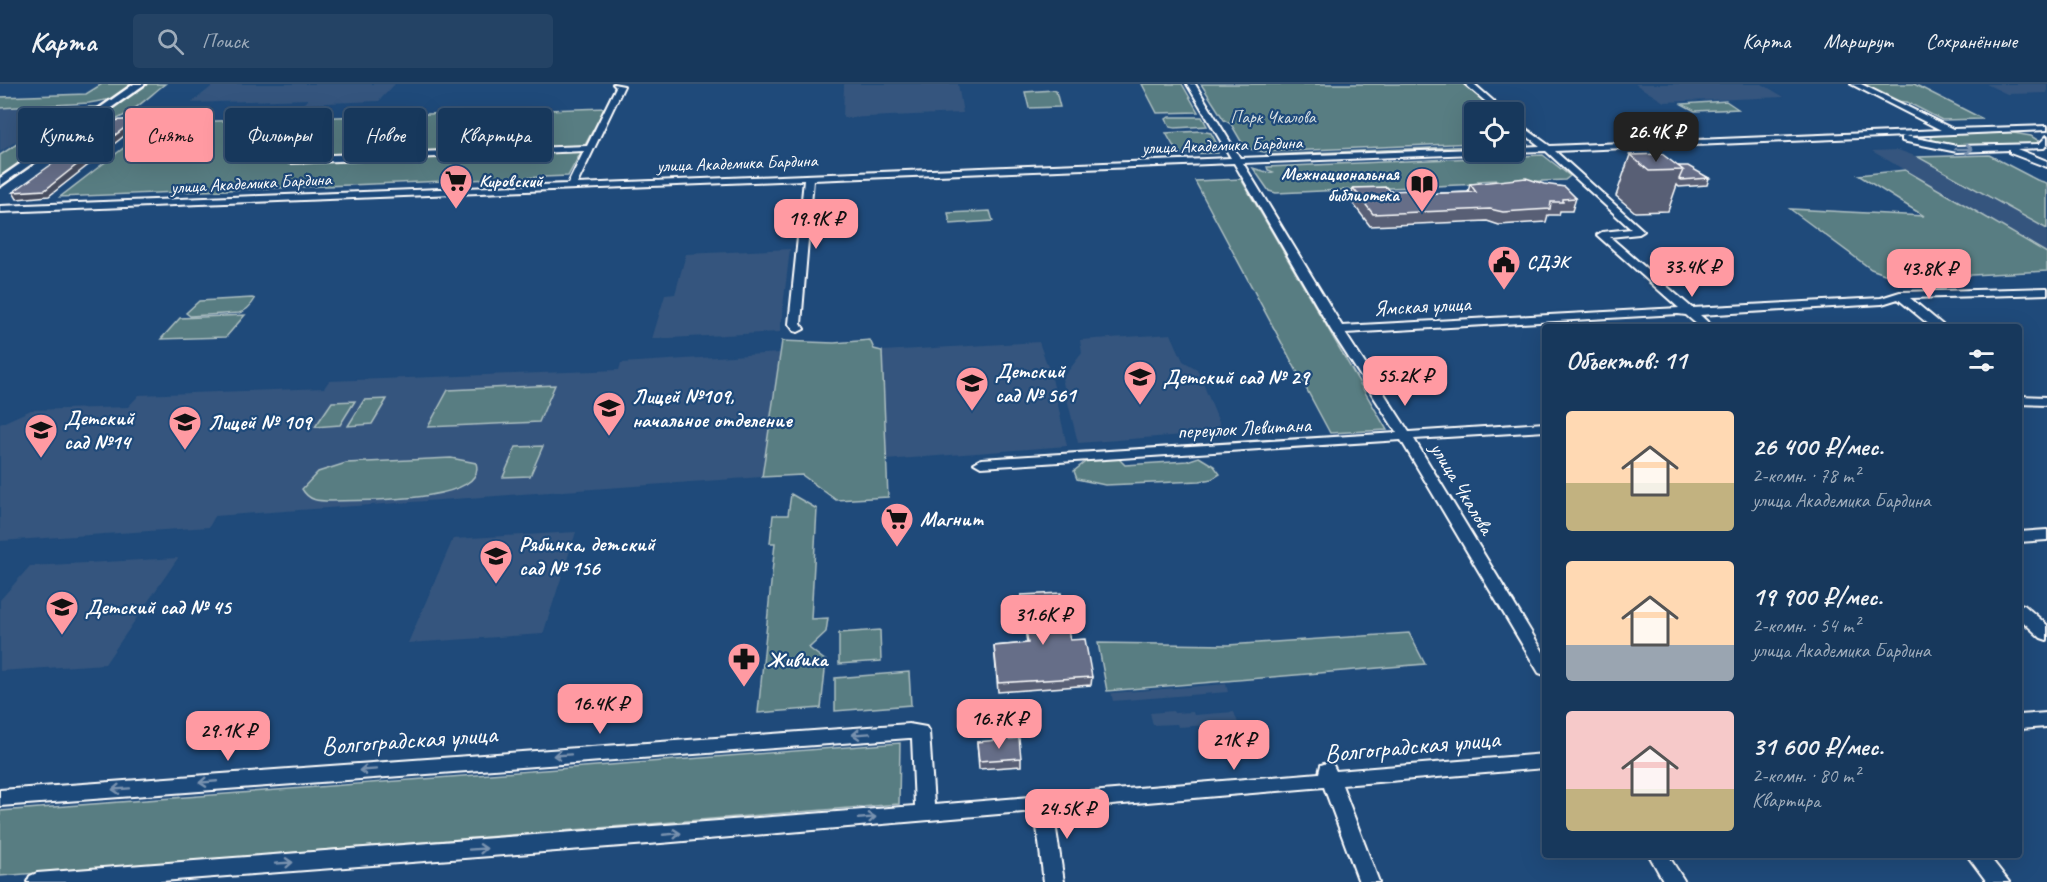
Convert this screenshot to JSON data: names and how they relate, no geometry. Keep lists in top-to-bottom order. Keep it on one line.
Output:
{"streets":{"street":["улица Академика Бардина","Ямская улица","переулок Левитана","улица Чкалова","Волгоградская улица"]},"crossings":[["улица Академика Бардина","улица Чкалова"],["Ямская улица","улица Чкалова"],["переулок Левитана","улица Чкалова"]],"parks":["Парк Чкалова"],"places":{"supermarket":["Кировский","Магнит"],"library":["Межнациональная библиотека"],"public building":["СДЭК"],"school or university":["Детский сад № 29","Детский сад № 561","Лицей №109, начальное отделение","Лицей № 109","Детский сад №14","Рябинка, детский сад № 156","Детский сад № 45"],"pharmacy":["Живика"]},"page":{"header":"Карта","search":"Поиск","nav":["Карта","Маршрут","Сохранённые"],"chip":["Купить","Снять","Фильтры","Новое","Квартира"],"price":["26.4K ₽","19.9K ₽","33.4K ₽","43.8K ₽","55.2K ₽","31.6K ₽","16.4K ₽","16.7K ₽","29.1K ₽","21K ₽","24.5K ₽"],"heading":"Объектов: 11","list":[{"name":"26 400 ₽/мес.","note":"2-комн. · 78 m² · улица Академика Бардина"},{"name":"19 900 ₽/мес.","note":"2-комн. · 54 m² · улица Академика Бардина"},{"name":"31 600 ₽/мес.","note":"2-комн. · 80 m² · Квартира"}]}}
